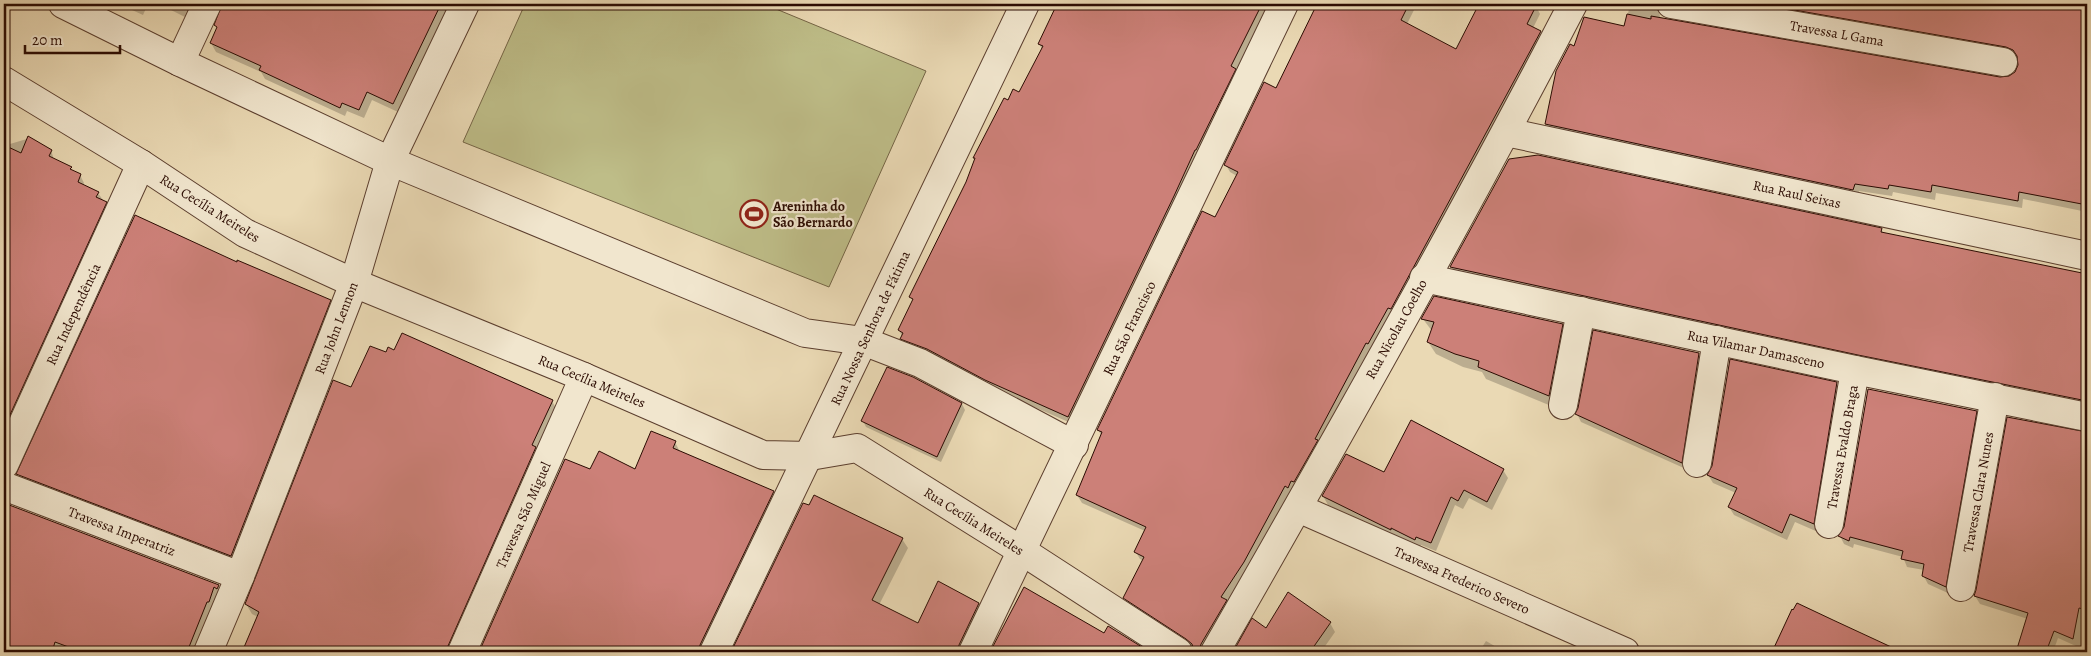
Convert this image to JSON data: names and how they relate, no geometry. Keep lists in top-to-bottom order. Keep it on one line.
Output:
{"streets":{"street":["Travessa L Gama","Rua Raul Seixas","Rua Cecília Meireles","Rua Independência","Rua John Lennon","Rua Nossa Senhora de Fátima","Rua São Francisco","Rua Nicolau Coelho","Rua Vilamar Damasceno","Travessa Evaldo Braga","Travessa Clara Nunes","Travessa São Miguel","Travessa Imperatriz","Travessa Frederico Severo"]},"crossings":[["Rua Raul Seixas","Rua Nicolau Coelho"],["Rua Cecília Meireles","Rua Independência"],["Rua Cecília Meireles","Rua John Lennon"],["Rua Cecília Meireles","Rua Nossa Senhora de Fátima"],["Rua Cecília Meireles","Rua São Francisco"],["Rua Cecília Meireles","Travessa São Miguel"],["Rua John Lennon","Travessa Imperatriz"],["Rua Nicolau Coelho","Rua Vilamar Damasceno"],["Rua Nicolau Coelho","Travessa Frederico Severo"],["Rua Vilamar Damasceno","Travessa Evaldo Braga"],["Rua Vilamar Damasceno","Travessa Clara Nunes"]],"places":{"sports":["Areninha do São Bernardo"]},"scale_bar":"20 m"}
